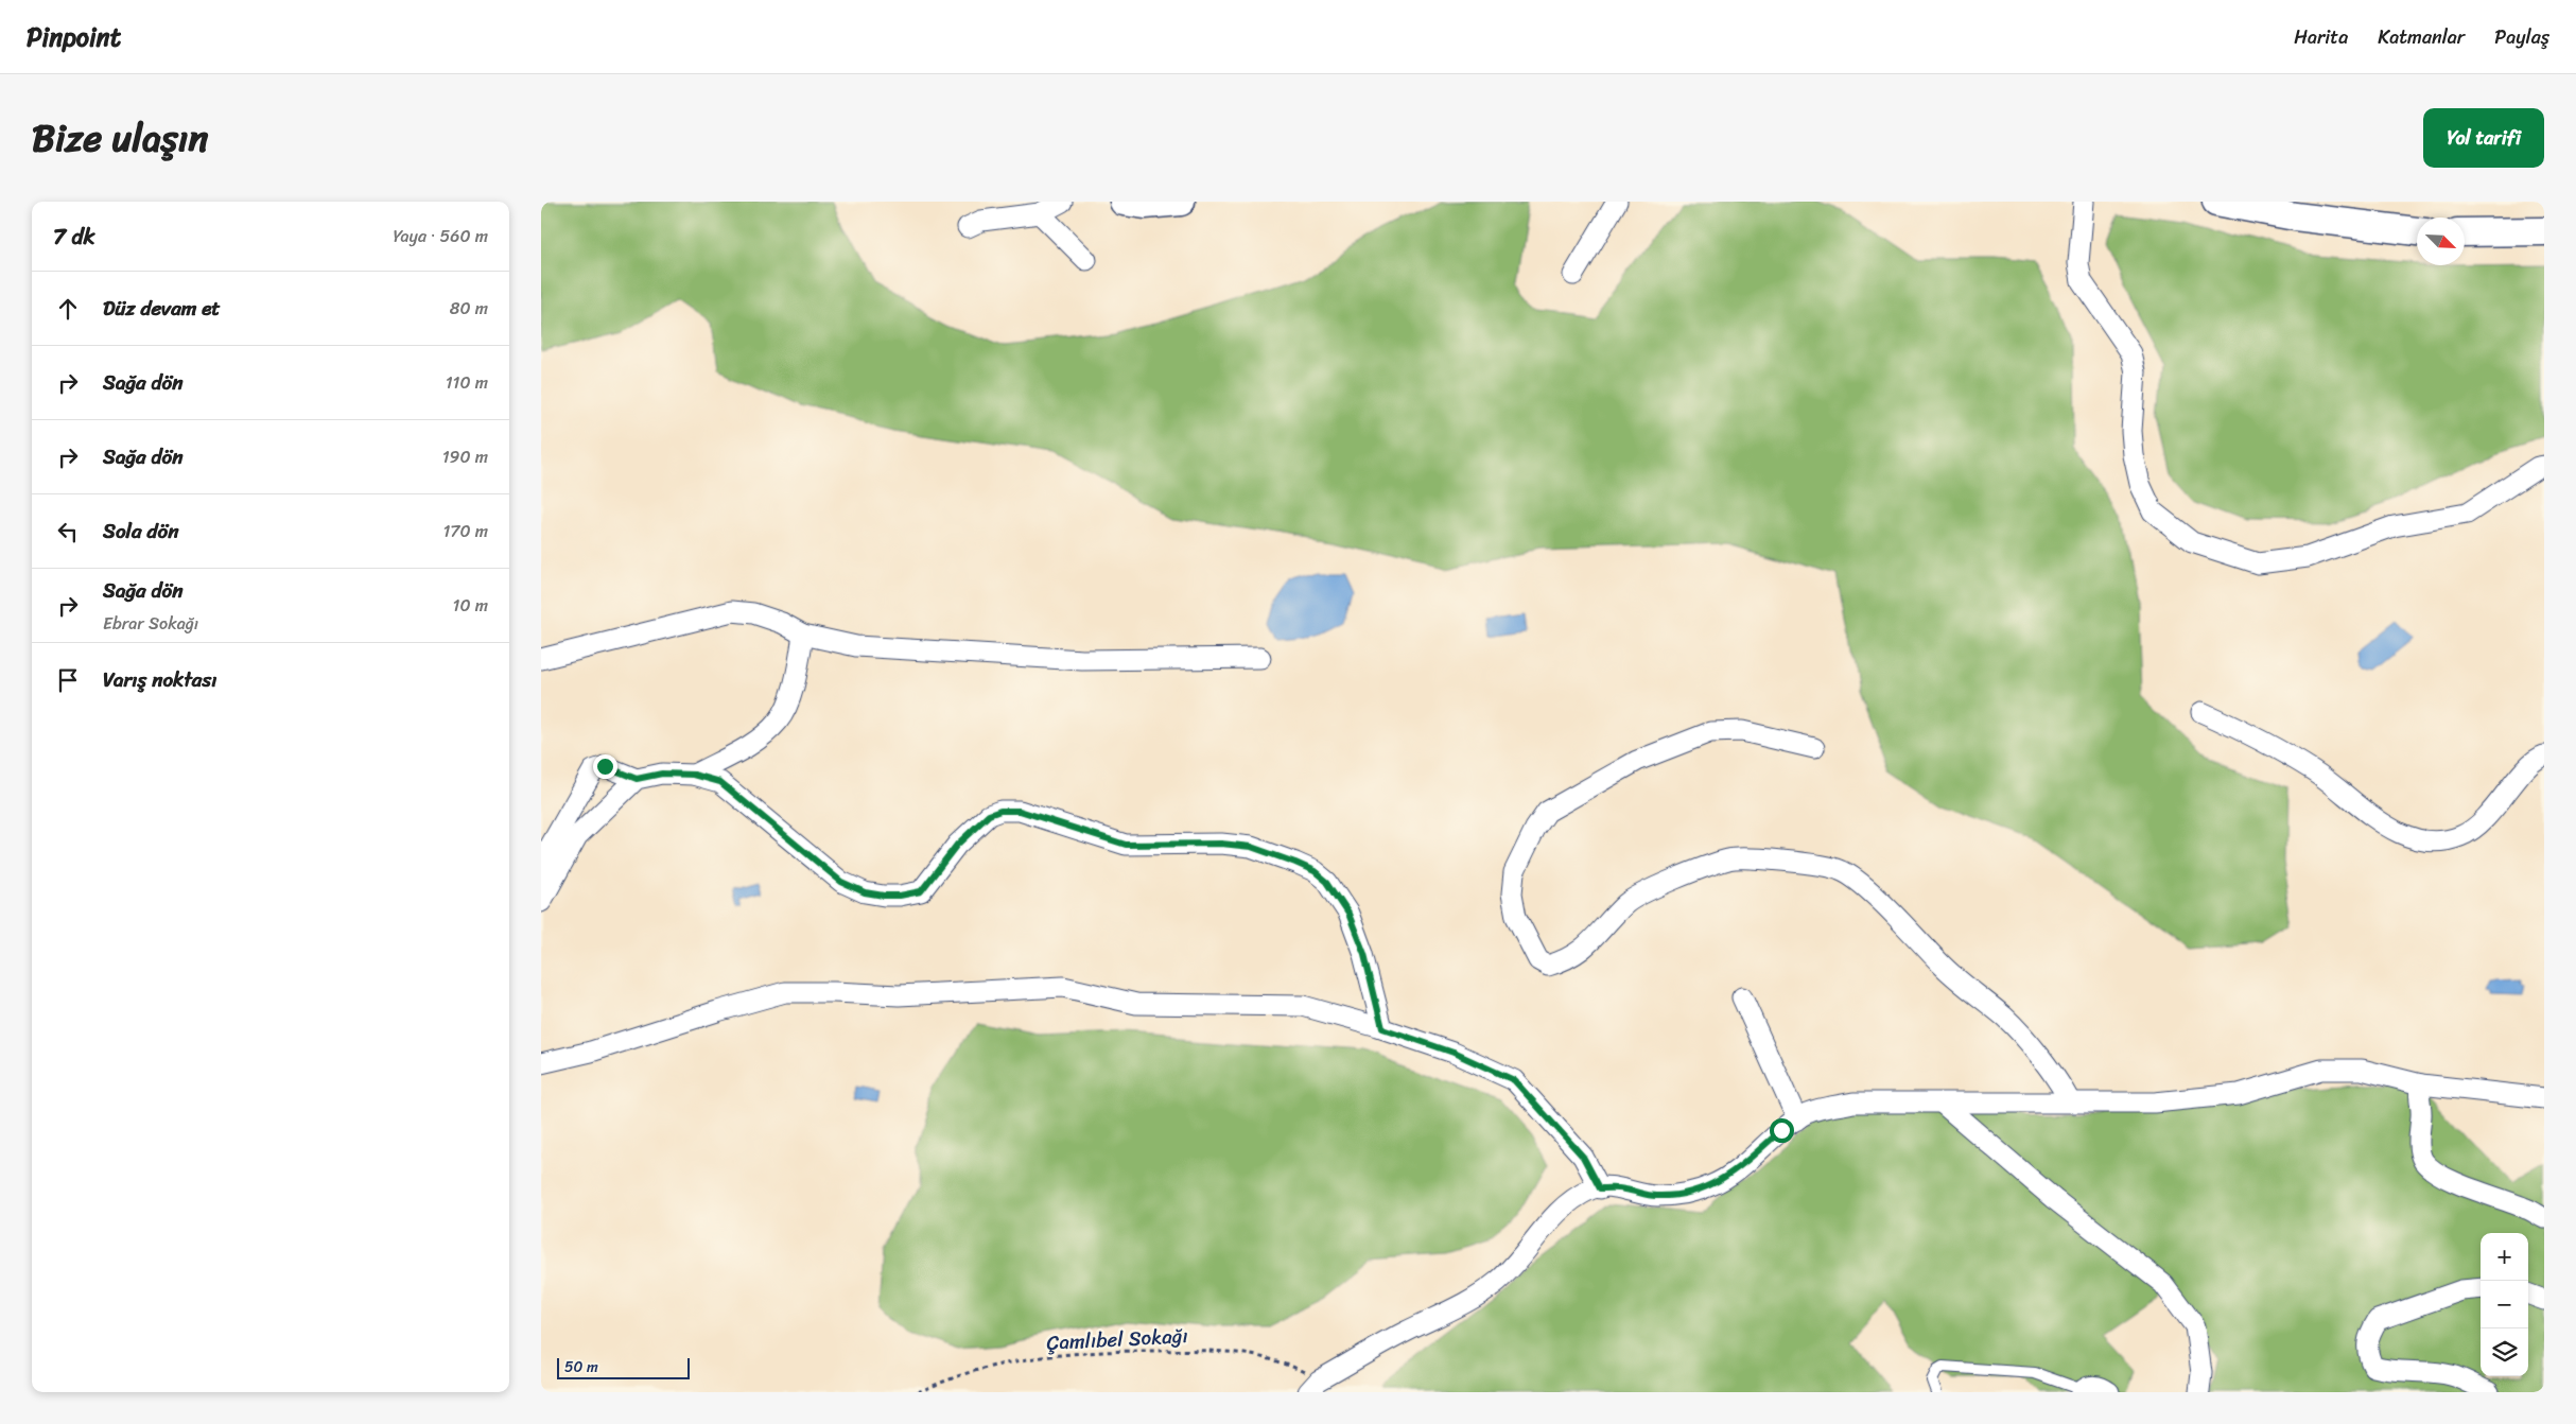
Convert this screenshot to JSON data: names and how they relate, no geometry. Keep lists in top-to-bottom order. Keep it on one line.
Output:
{"streets":{"path":["Çamlıbel Sokağı"]},"scale_bar":"50 m","north":"bottom right","page":{"header":"Pinpoint","nav":["Harita","Katmanlar","Paylaş"],"title":"Bize ulaşın","buttons":"Yol tarifi","heading":["7 dk","Yaya · 560 m"],"list":[["Düz devam et","80 m"],["Sağa dön","110 m"],["Sağa dön","190 m"],["Sola dön","170 m"],["Sağa dön","Ebrar Sokağı","10 m"],"Varış noktası"],"map_buttons":["+","−"],"scale":"50 m"}}
